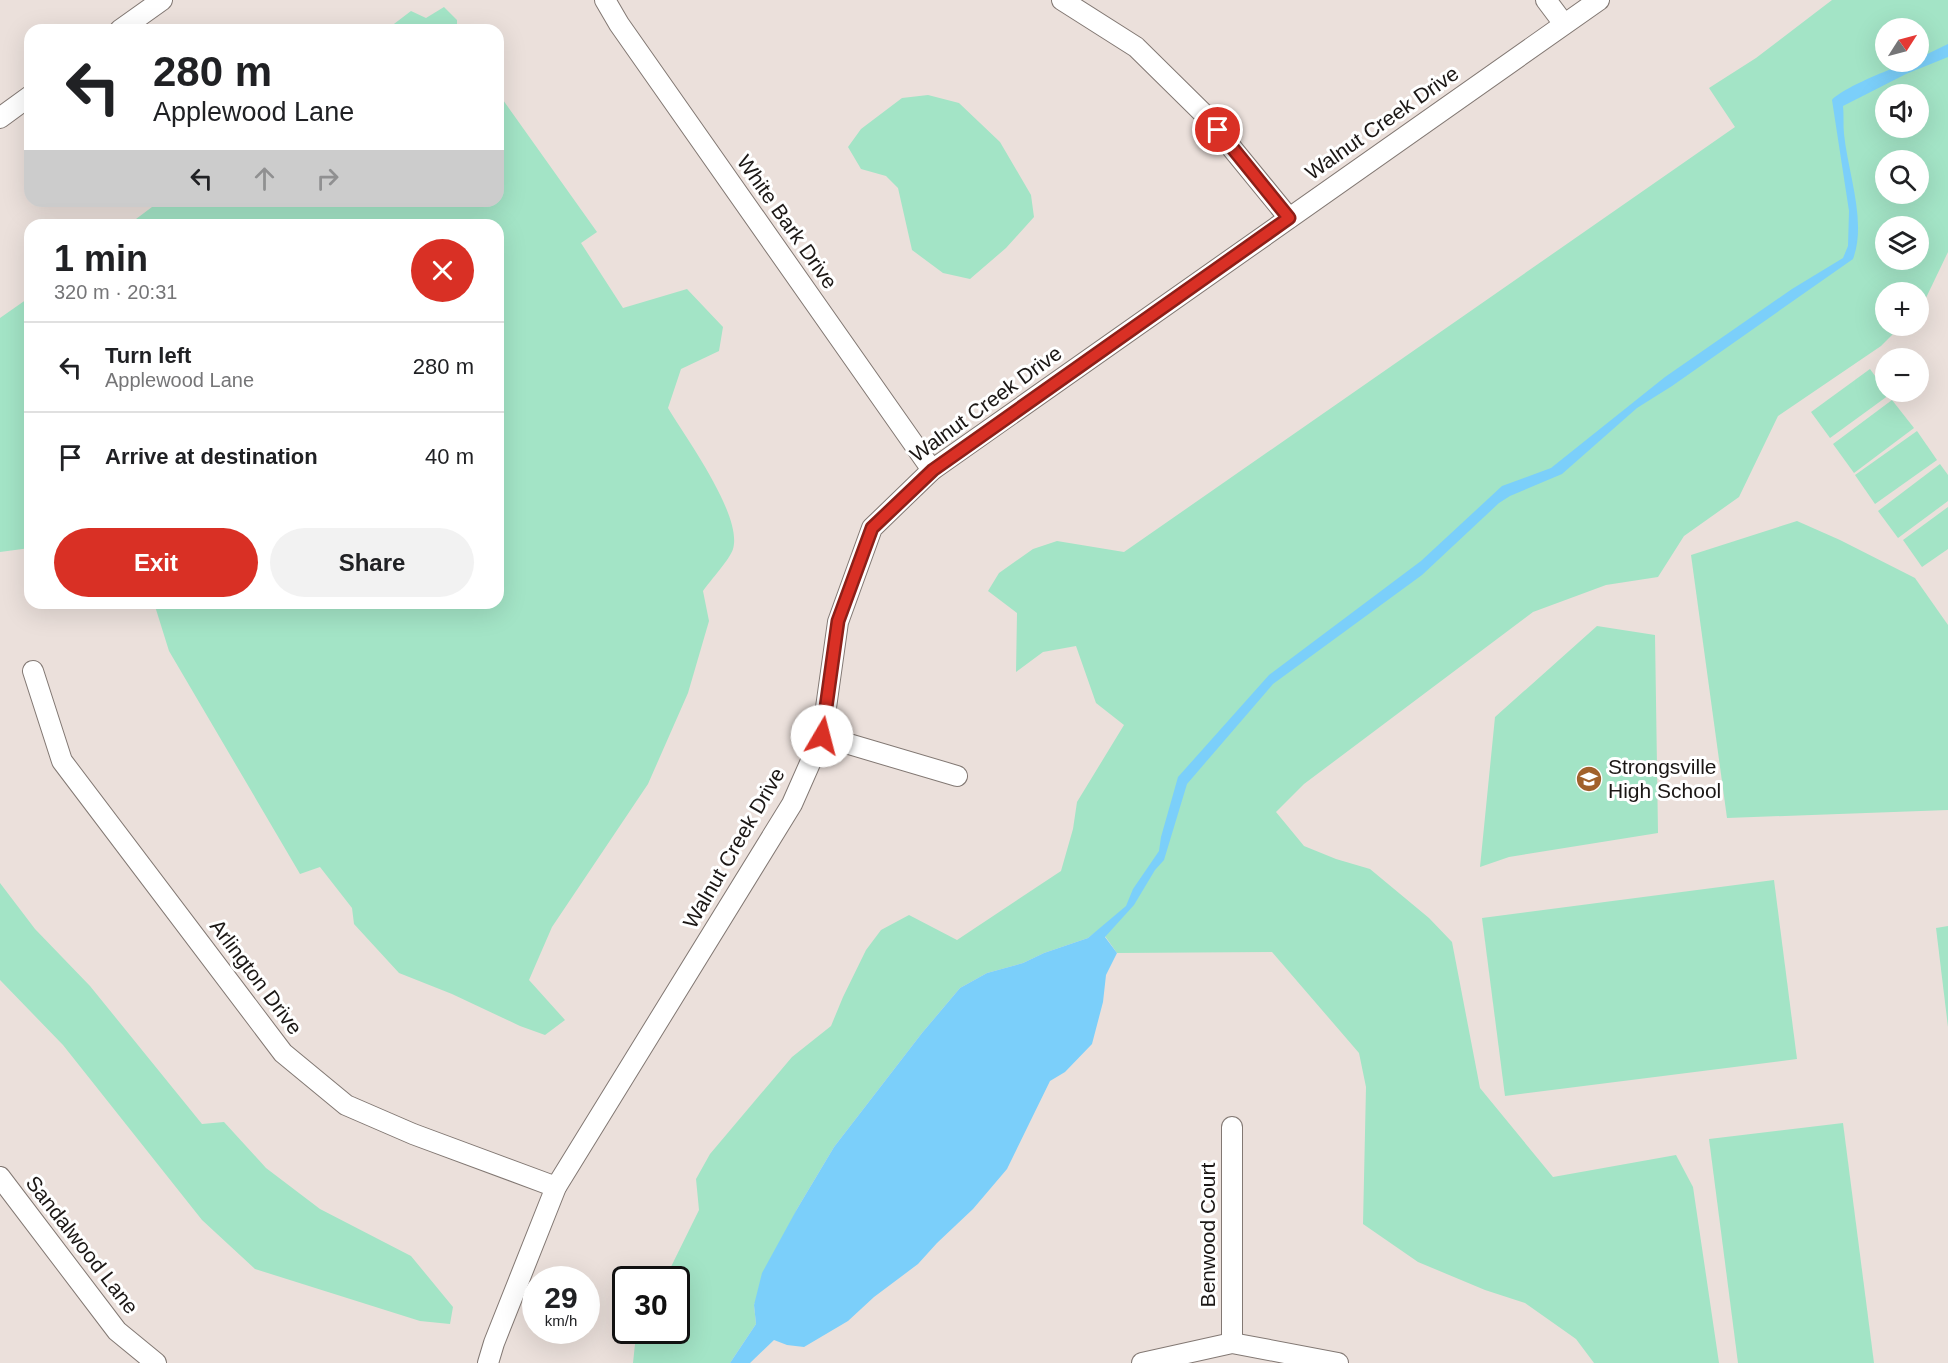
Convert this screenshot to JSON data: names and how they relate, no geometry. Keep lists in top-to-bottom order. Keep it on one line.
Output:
{"streets":{"street":["Walnut Creek Drive","White Bark Drive","Arlington Drive","Benwood Court","Sandalwood Lane"]},"crossings":[["Walnut Creek Drive","White Bark Drive"],["Walnut Creek Drive","Arlington Drive"]],"places":{"school or university":["Strongsville High School"]},"north":"top right","page":{"map_buttons":["+","−"],"turn":["280 m","Applewood Lane"],"heading":["1 min","320 m · 20:31"],"list":[{"name":"Turn left","note":"Applewood Lane","value":"280 m"},{"name":"Arrive at destination","value":"40 m"}],"buttons":["Exit","Share"],"speed":"29 km/h","limit":"30"}}
